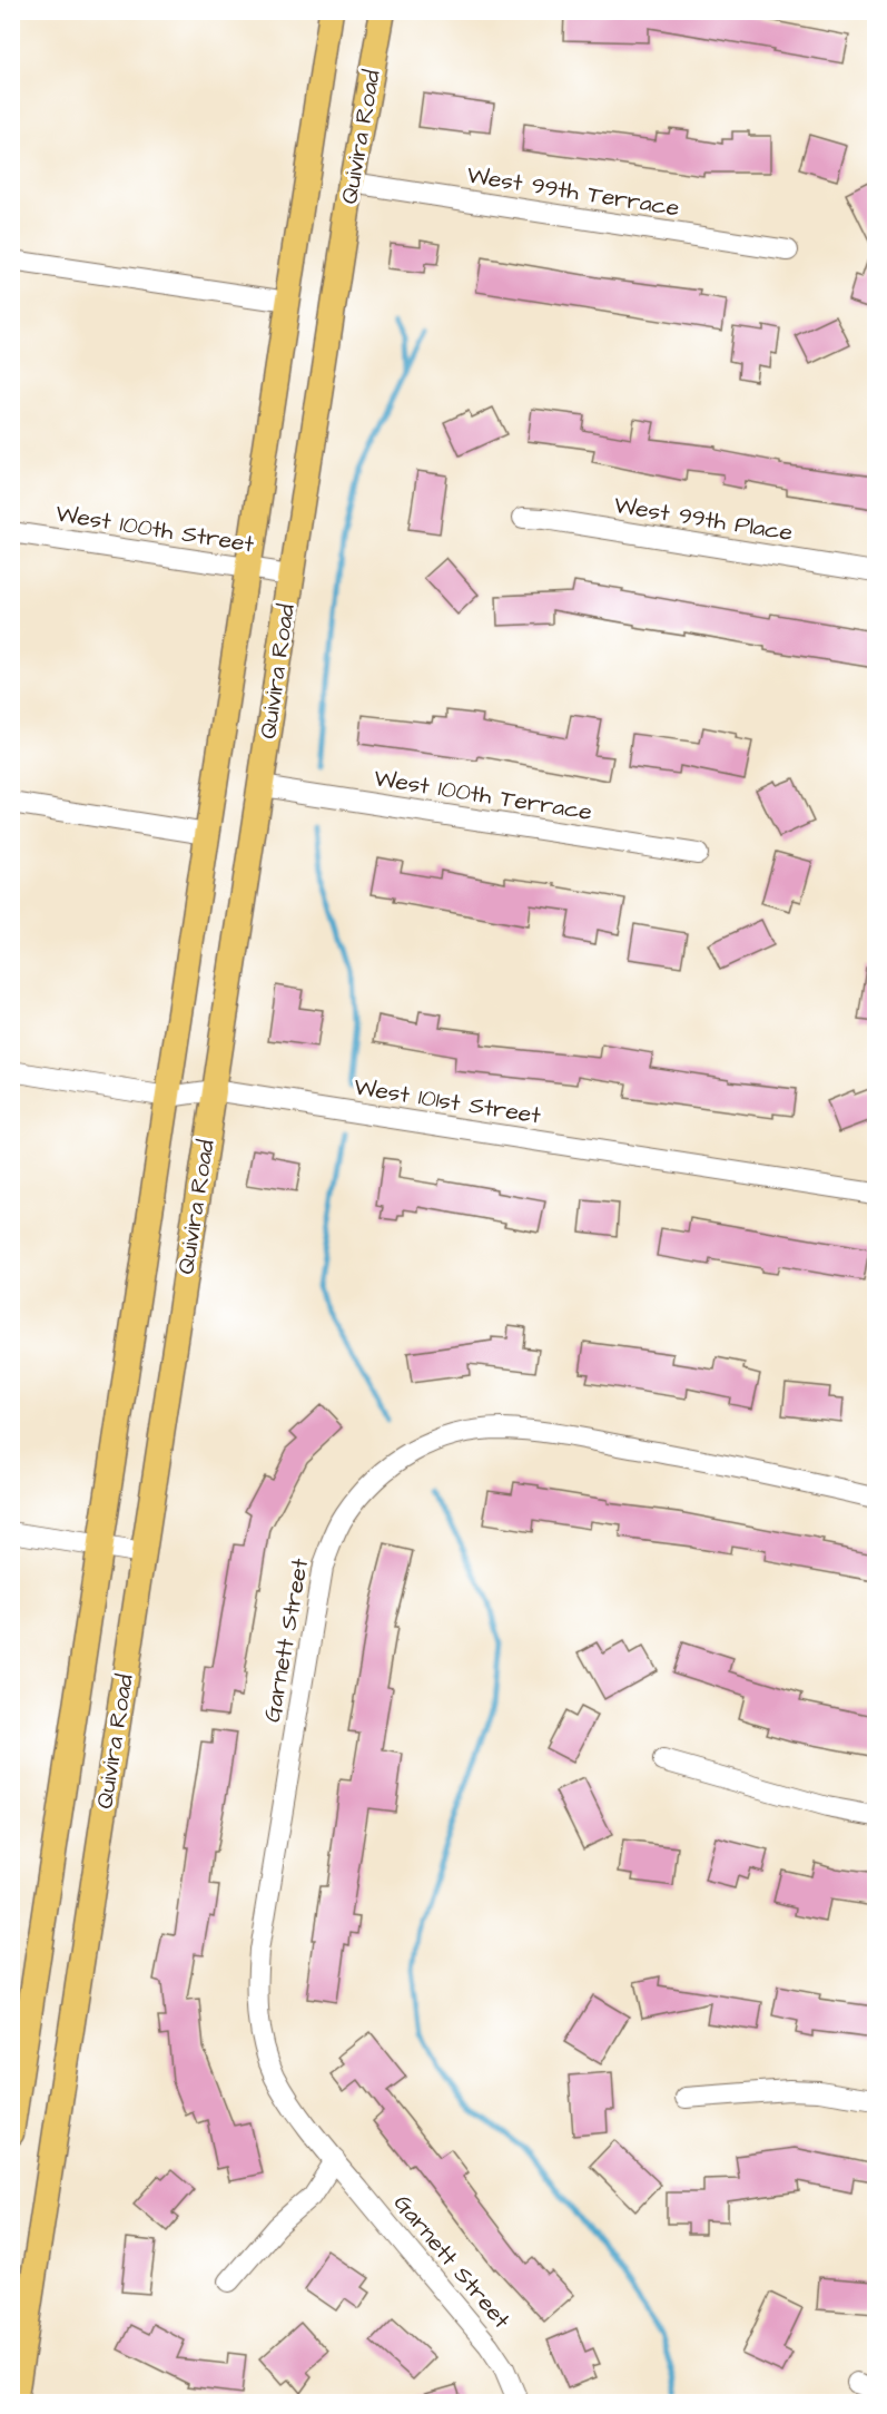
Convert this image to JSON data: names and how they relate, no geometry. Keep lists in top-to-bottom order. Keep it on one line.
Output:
{"streets":{"main road":["Quivira Road"],"street":["West 99th Terrace","West 99th Place","West 100th Street","West 100th Terrace","West 101st Street","Garnett Street"]},"crossings":[["Quivira Road","West 99th Terrace"],["Quivira Road","West 100th Street"],["Quivira Road","West 100th Terrace"],["Quivira Road","West 101st Street"]]}
